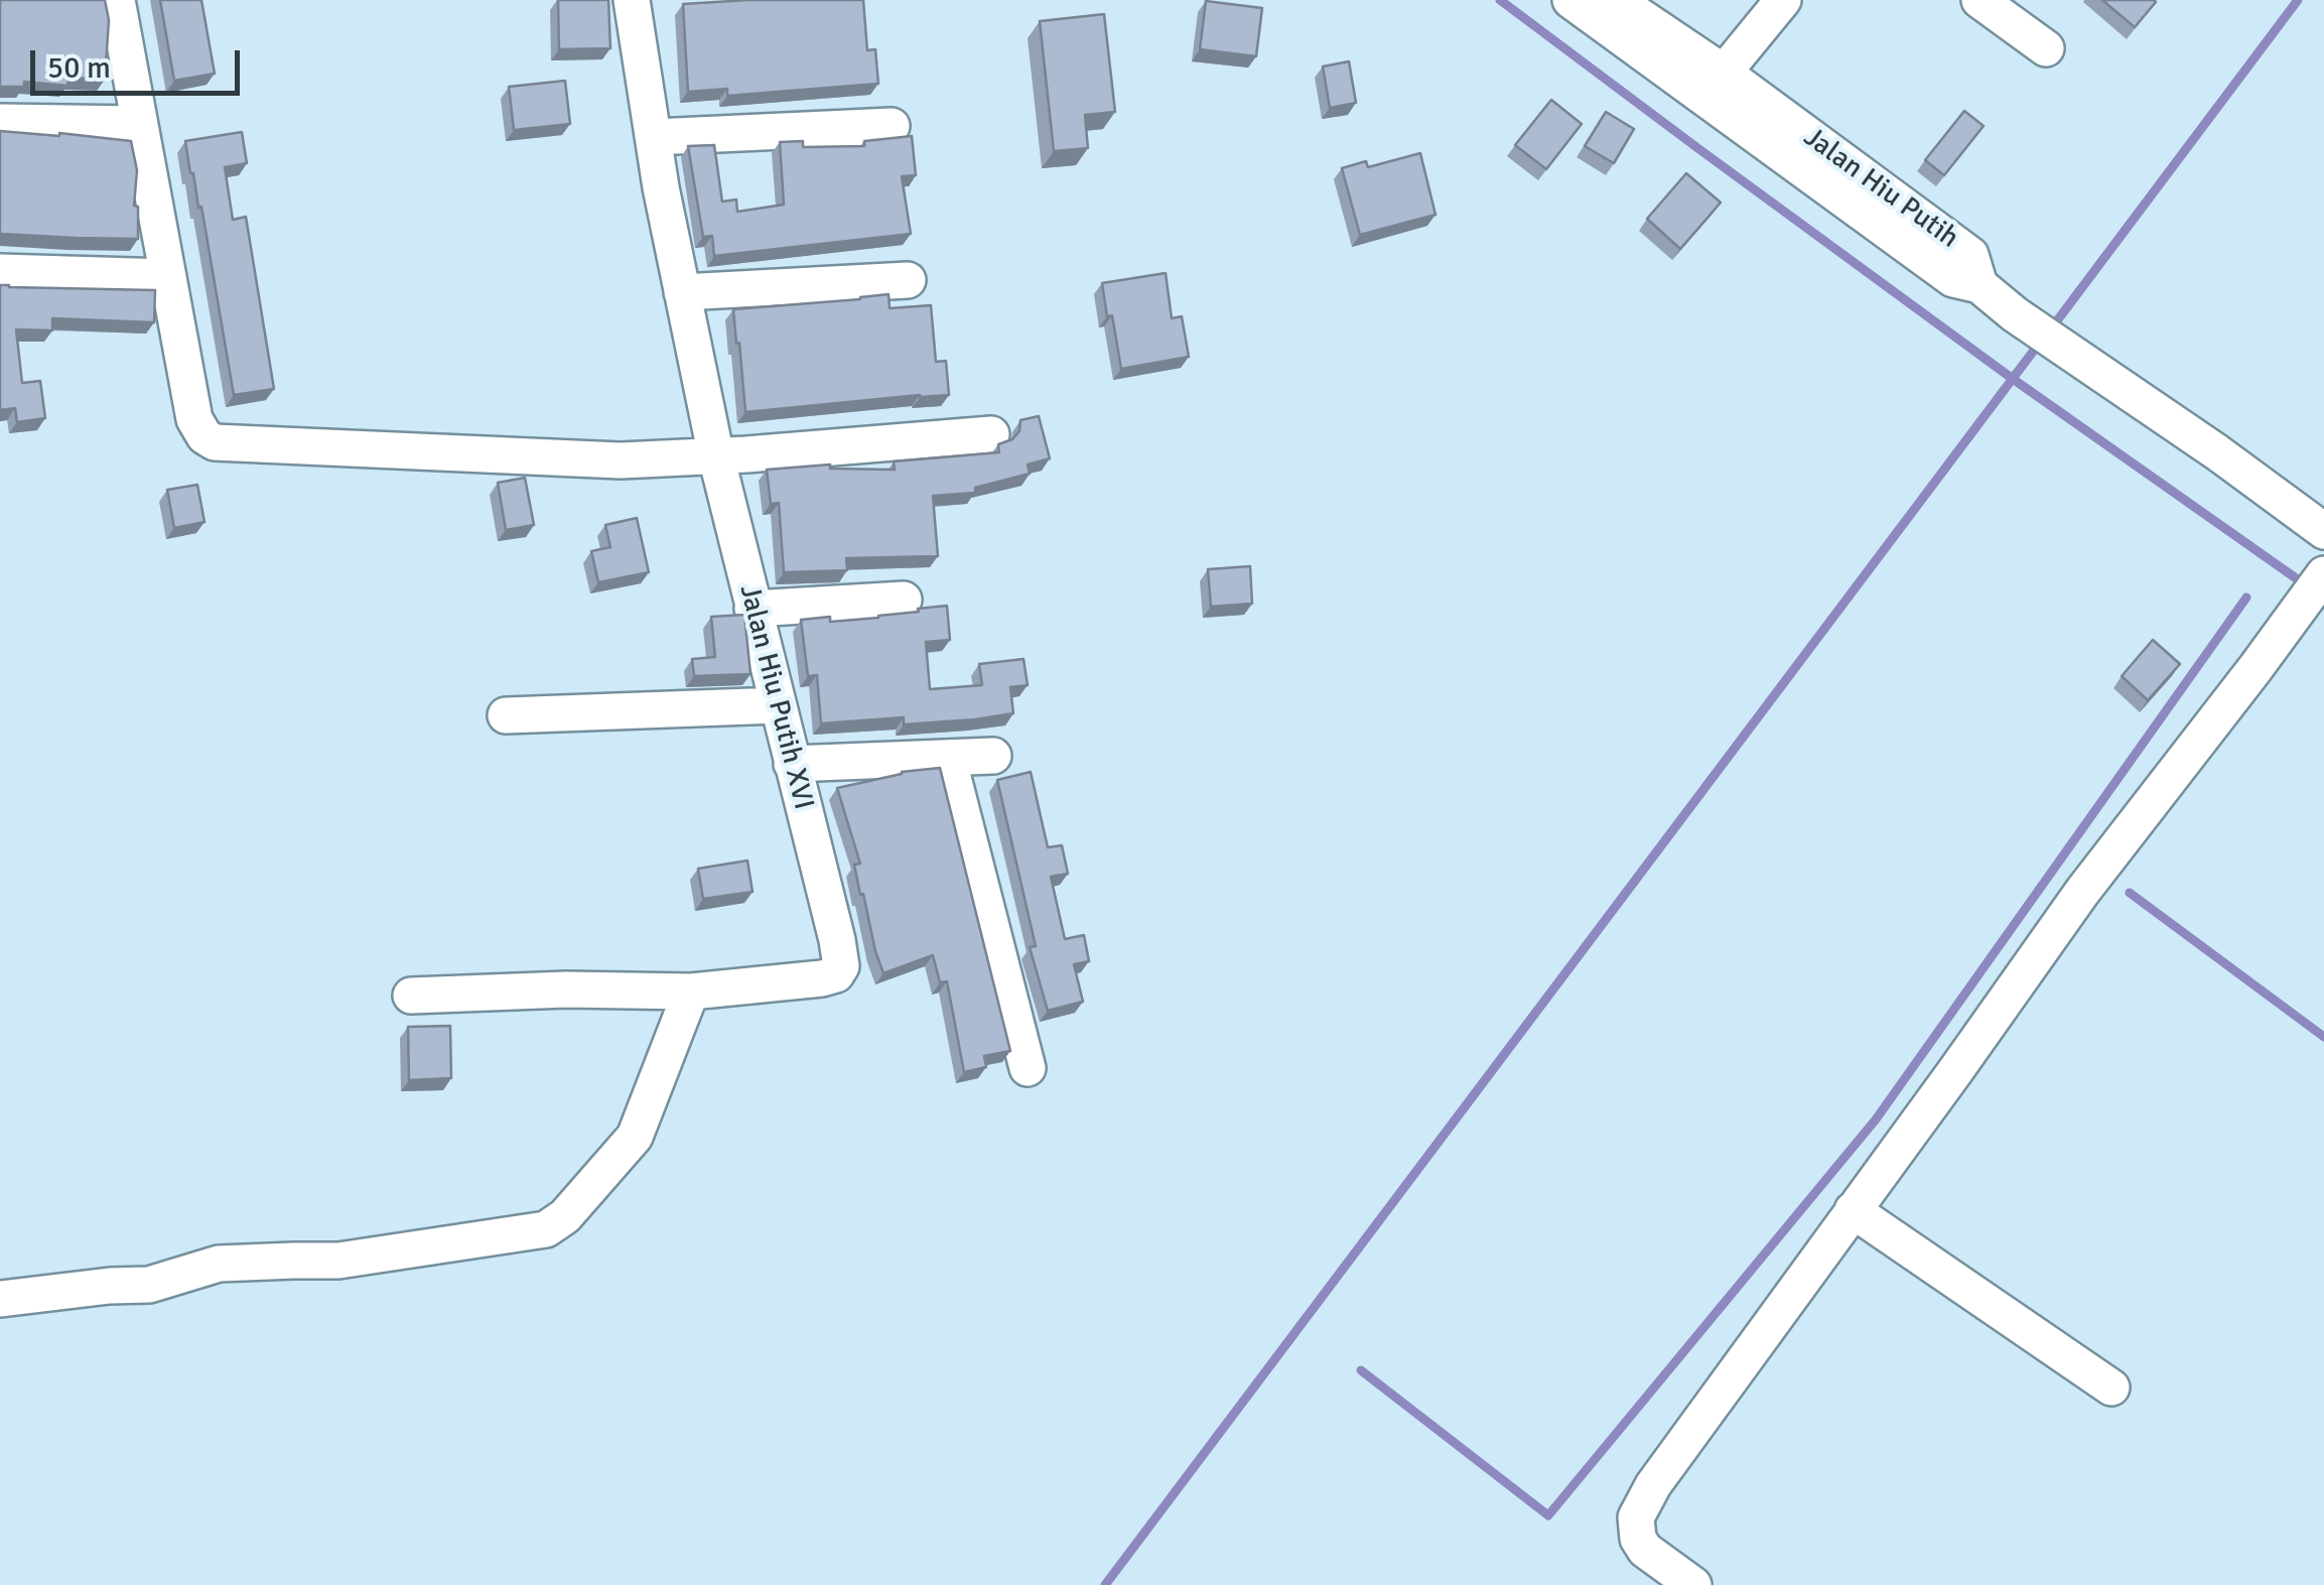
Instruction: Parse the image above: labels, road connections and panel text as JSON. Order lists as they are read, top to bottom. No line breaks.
{"streets":{"street":["Jalan Hiu Putih","Jalan Hiu Putih XVI"]},"scale_bar":"50 m"}
